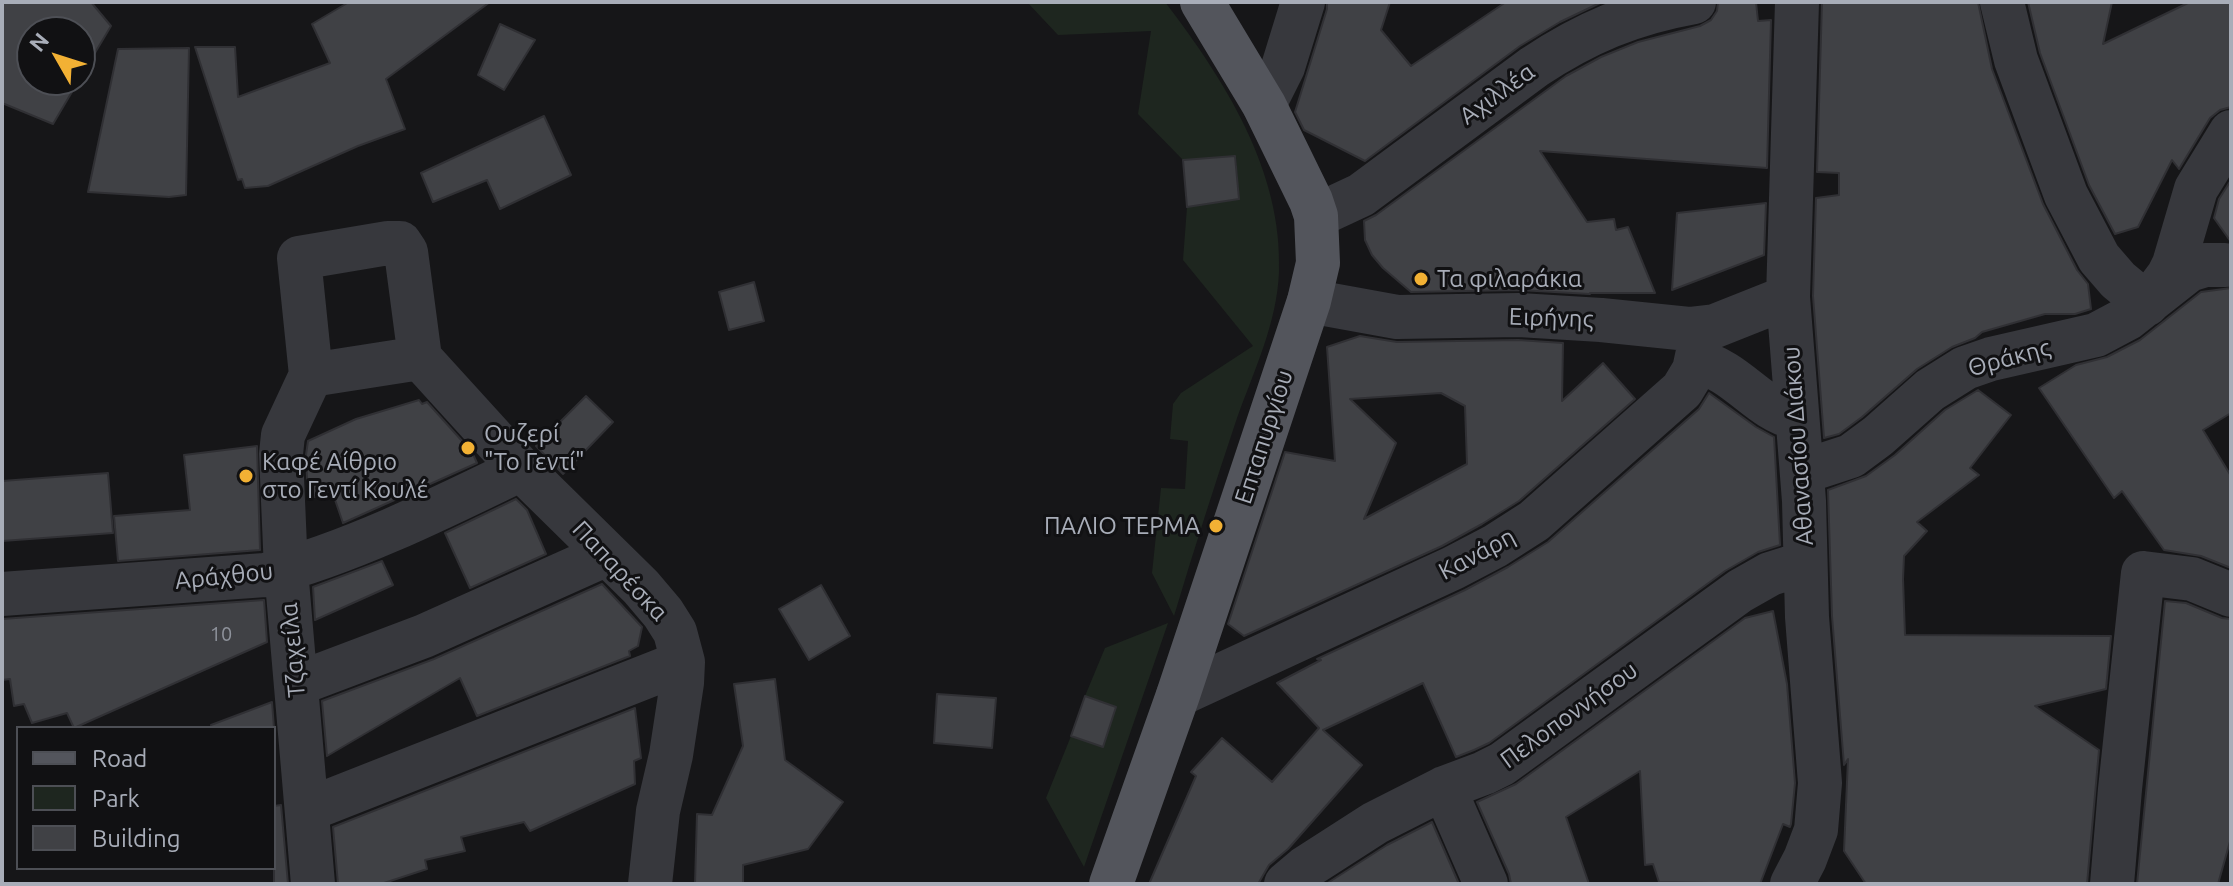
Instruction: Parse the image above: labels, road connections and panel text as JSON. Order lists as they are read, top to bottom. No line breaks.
{"streets":{"main road":["Επταπυργίου"],"street":["Αχιλλέα","Ειρήνης","Θράκης","Αθανασίου Διάκου","Κανάρη","Παπαρέσκα","Αράχθου","Τζαχείλα","Πελοποννήσου"]},"crossings":[["Αχιλλέα","Επταπυργίου"],["Ειρήνης","Επταπυργίου"],["Ειρήνης","Αθανασίου Διάκου"],["Ειρήνης","Κανάρη"],["Θράκης","Αθανασίου Διάκου"],["Επταπυργίου","Κανάρη"],["Αθανασίου Διάκου","Πελοποννήσου"],["Παπαρέσκα","Αράχθου"],["Αράχθου","Τζαχείλα"]],"places":["Τα φιλαράκια","Ουζερί \"Το Γεντί\"","Καφέ Αίθριο στο Γεντί Κουλέ","ΠΑΛΙΟ ΤΕΡΜΑ"],"house_numbers":["10"],"legend":["Road","Park","Building"],"north":"top left"}
